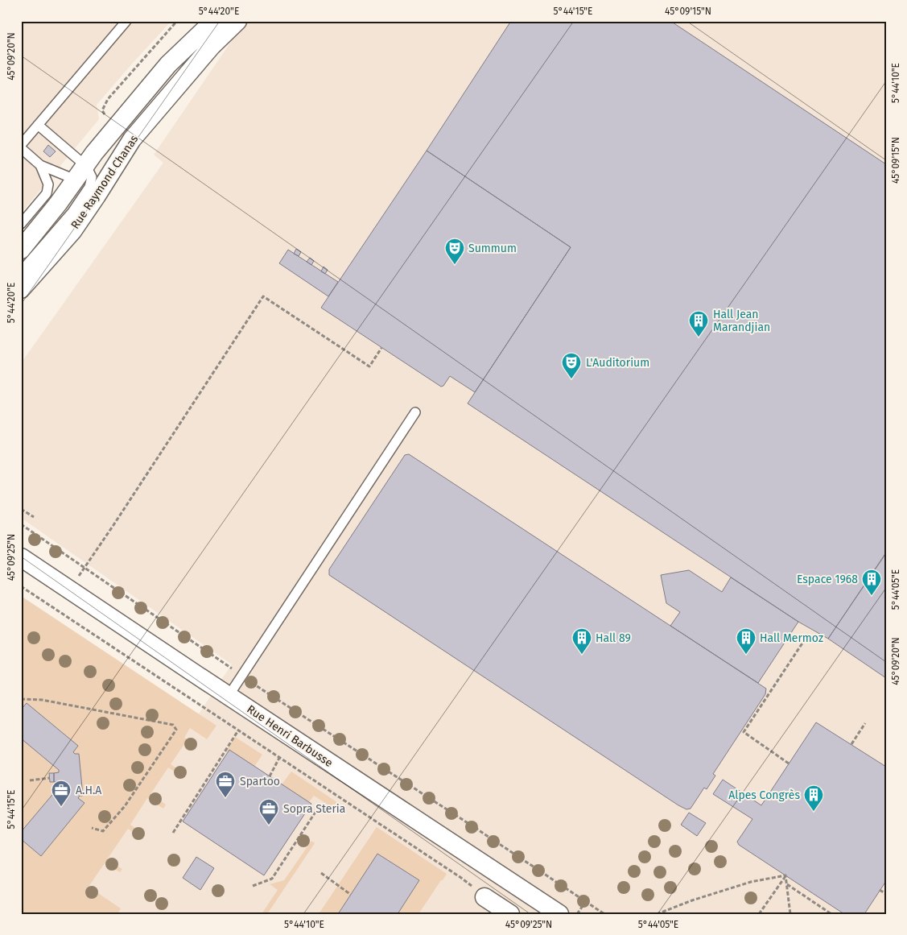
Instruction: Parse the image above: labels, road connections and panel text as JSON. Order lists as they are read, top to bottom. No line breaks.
{"streets":{"street":["Rue Raymond Chanas","Rue Henri Barbusse"]},"places":{"theatre":["Summum","L'Auditorium"],"building":["Hall Jean Marandjian","Espace 1968","Hall 89","Hall Mermoz","Alpes Congrès"],"office":["Spartoo","A.H.A","Sopra Steria"]},"coordinates":["5°44'20\"E","5°44'15\"E","45°09'15\"N","45°09'20\"N","5°44'10\"E","45°09'25\"N","5°44'05\"E"]}
